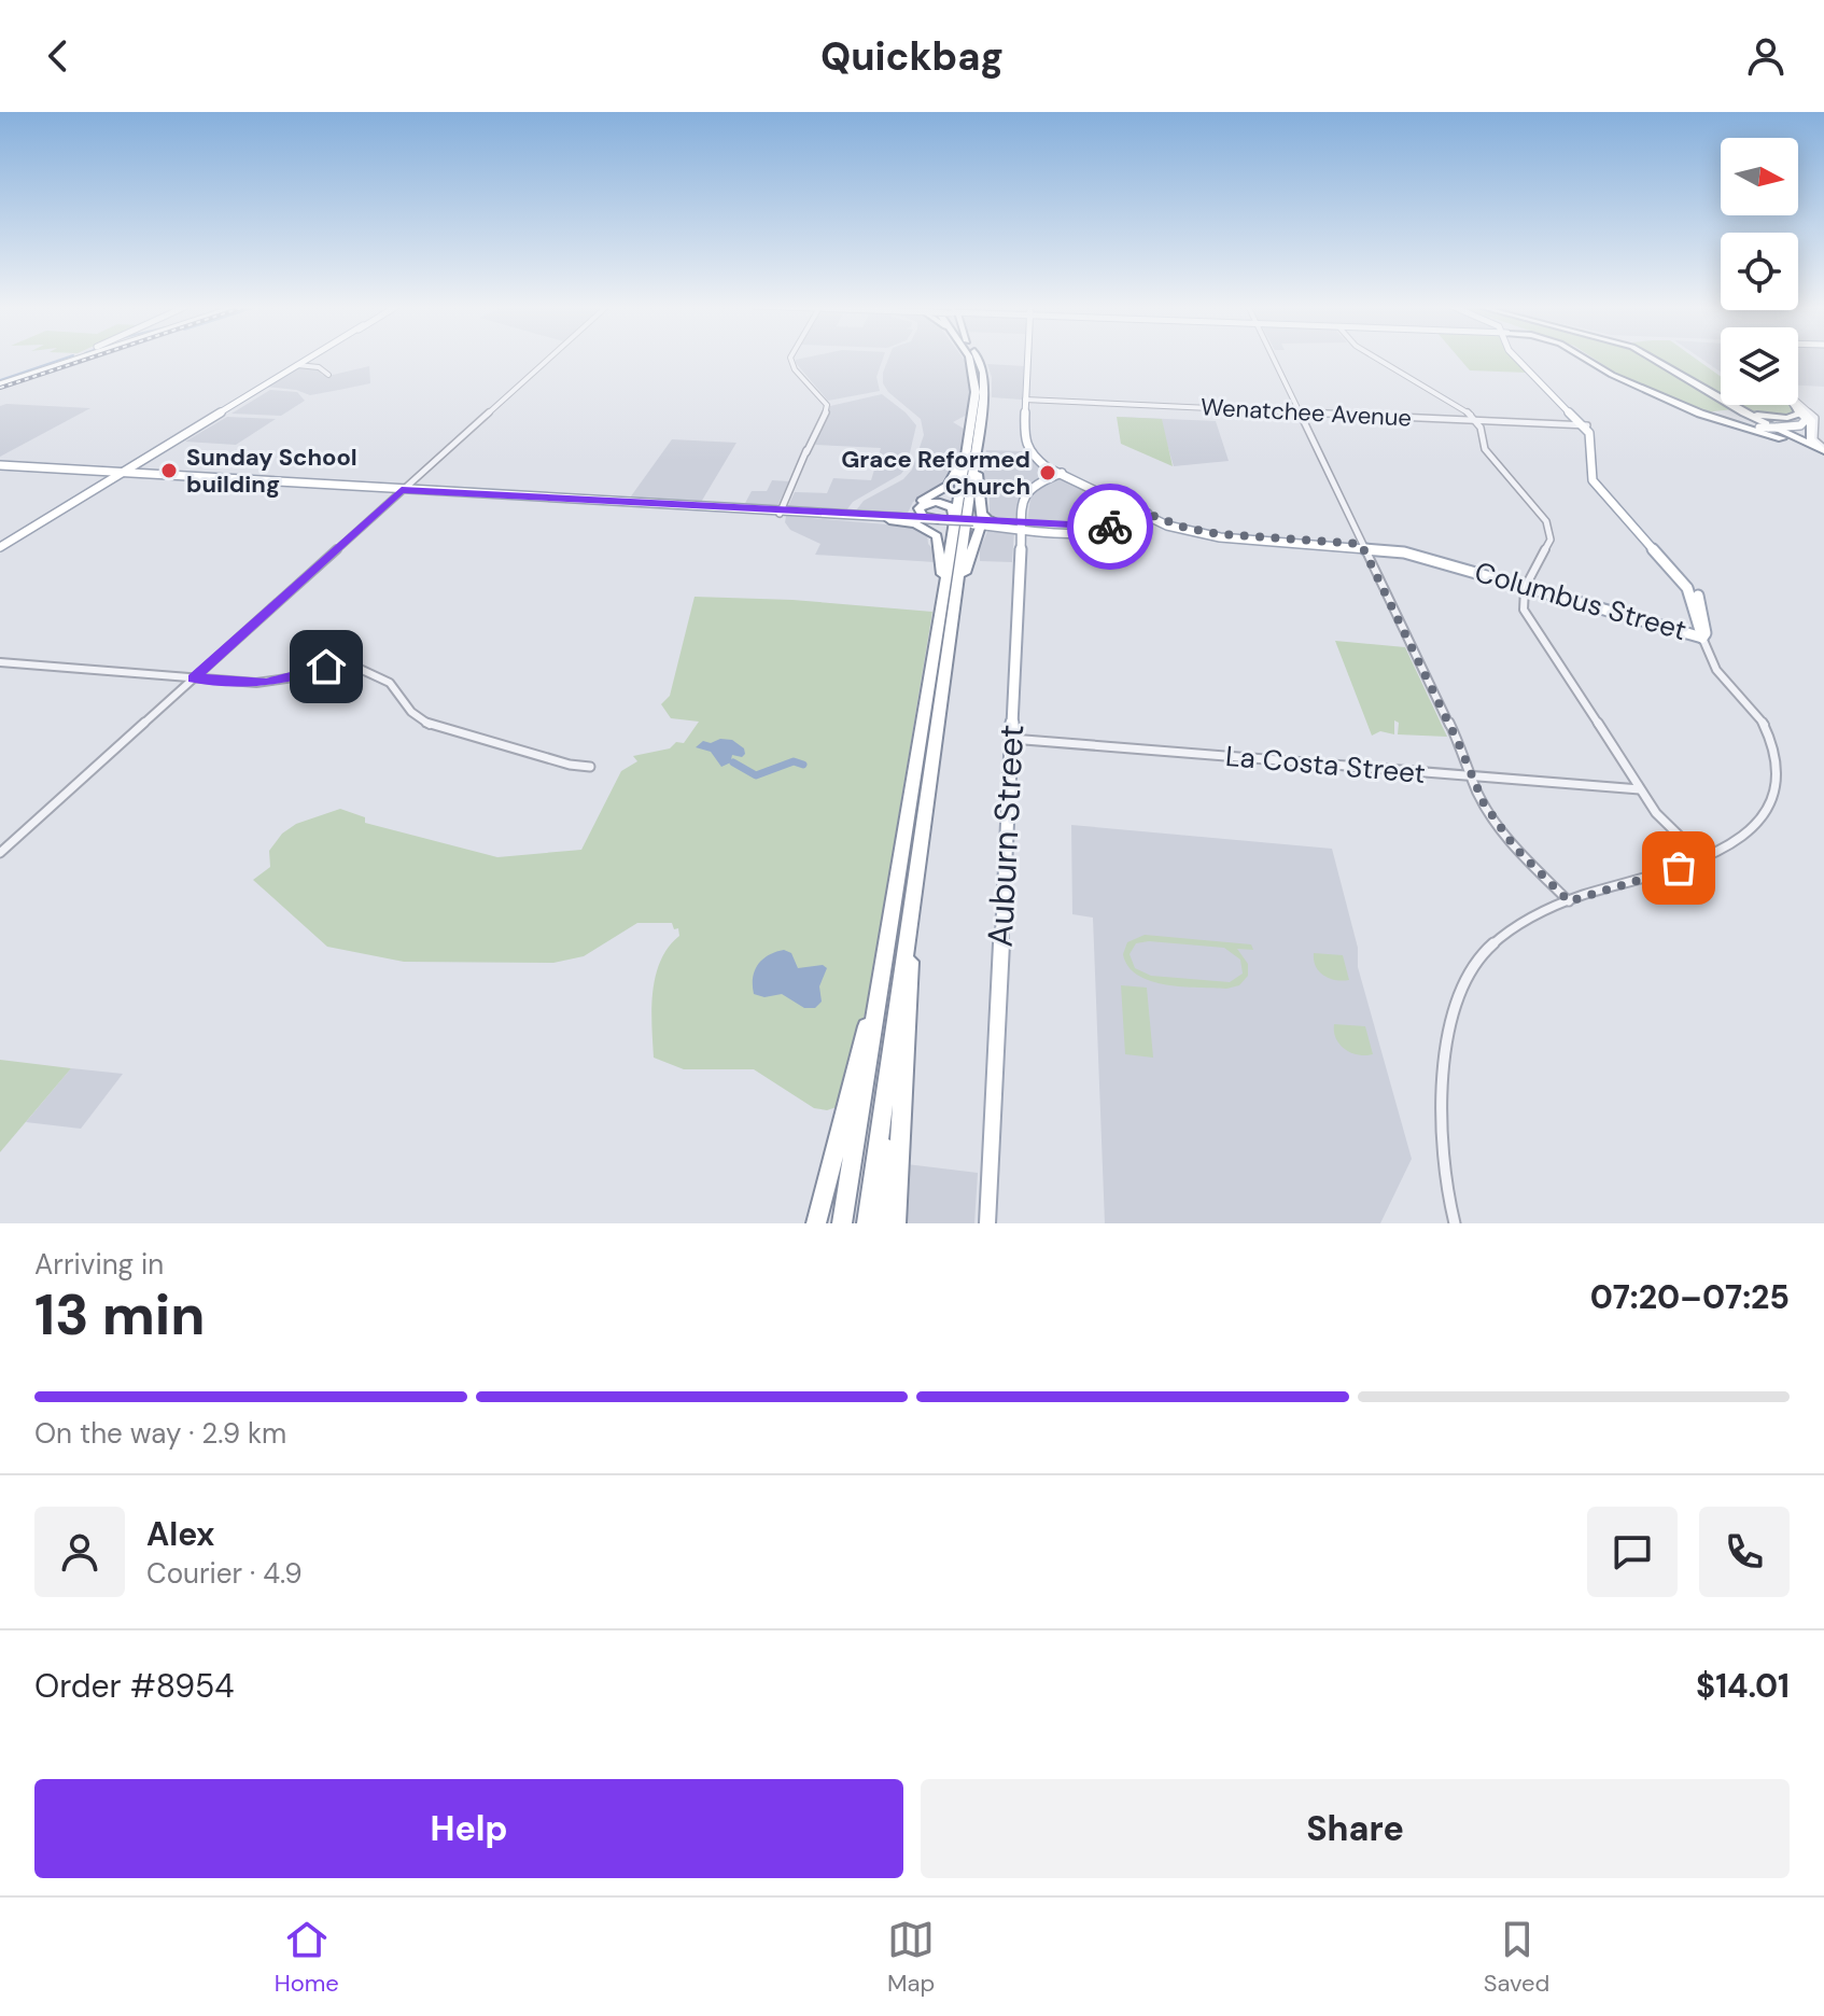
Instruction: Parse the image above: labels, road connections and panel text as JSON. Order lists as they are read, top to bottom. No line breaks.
{"streets":{"main road":["Columbus Street","Auburn Street"],"street":["Wenatchee Avenue","La Costa Street"]},"crossings":[["Wenatchee Avenue","Columbus Street"],["Columbus Street","Auburn Street"],["La Costa Street","Auburn Street"]],"places":["Sunday School building","Grace Reformed Church"],"north":"right","page":{"header":"Quickbag","heading":["13 min","Arriving in","07:20–07:25"],"panel":["Alex","Courier · 4.9","Order #8954","$14.01"],"bar":"On the way · 2.9 km","buttons":["Help","Share"],"tabs":["Home","Map","Saved"]}}
